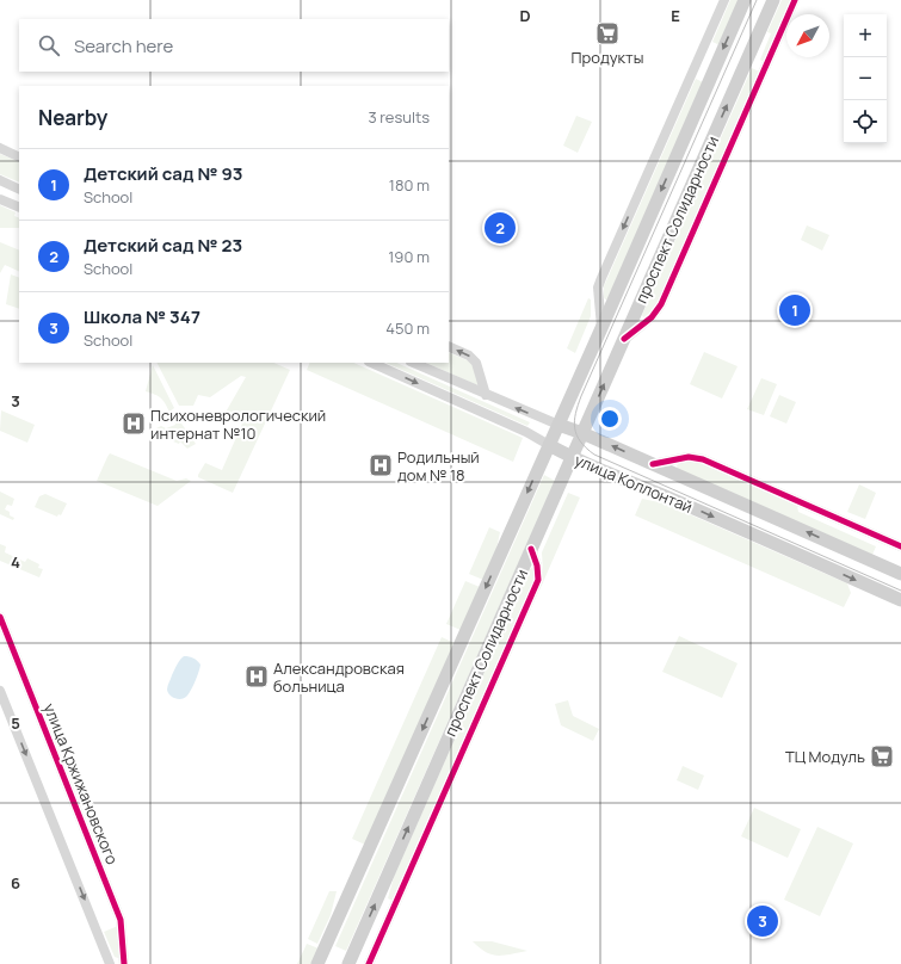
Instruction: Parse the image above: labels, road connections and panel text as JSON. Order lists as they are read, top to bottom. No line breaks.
{"streets":{"main road":["проспект Солидарности","улица Коллонтай"],"street":["улица Кржижановского"]},"crossings":[["проспект Солидарности","улица Коллонтай"]],"places":{"supermarket":["Продукты","ТЦ Модуль"],"hospital":["Психоневрологический интернат №10","Родильный дом № 18","Александровская больница"]},"north":"bottom left","page":{"map_buttons":["+","−"],"search":"Search here","heading":["Nearby","3 results"],"list":[{"mark":"1","name":"Детский сад № 93","note":"School","value":"180 m"},{"mark":"2","name":"Детский сад № 23","note":"School","value":"190 m"},{"mark":"3","name":"Школа № 347","note":"School","value":"450 m"}],"pins":["2","1","3"]},"grid":{"columns":["D","E"],"rows":["3","4","5","6"]}}
